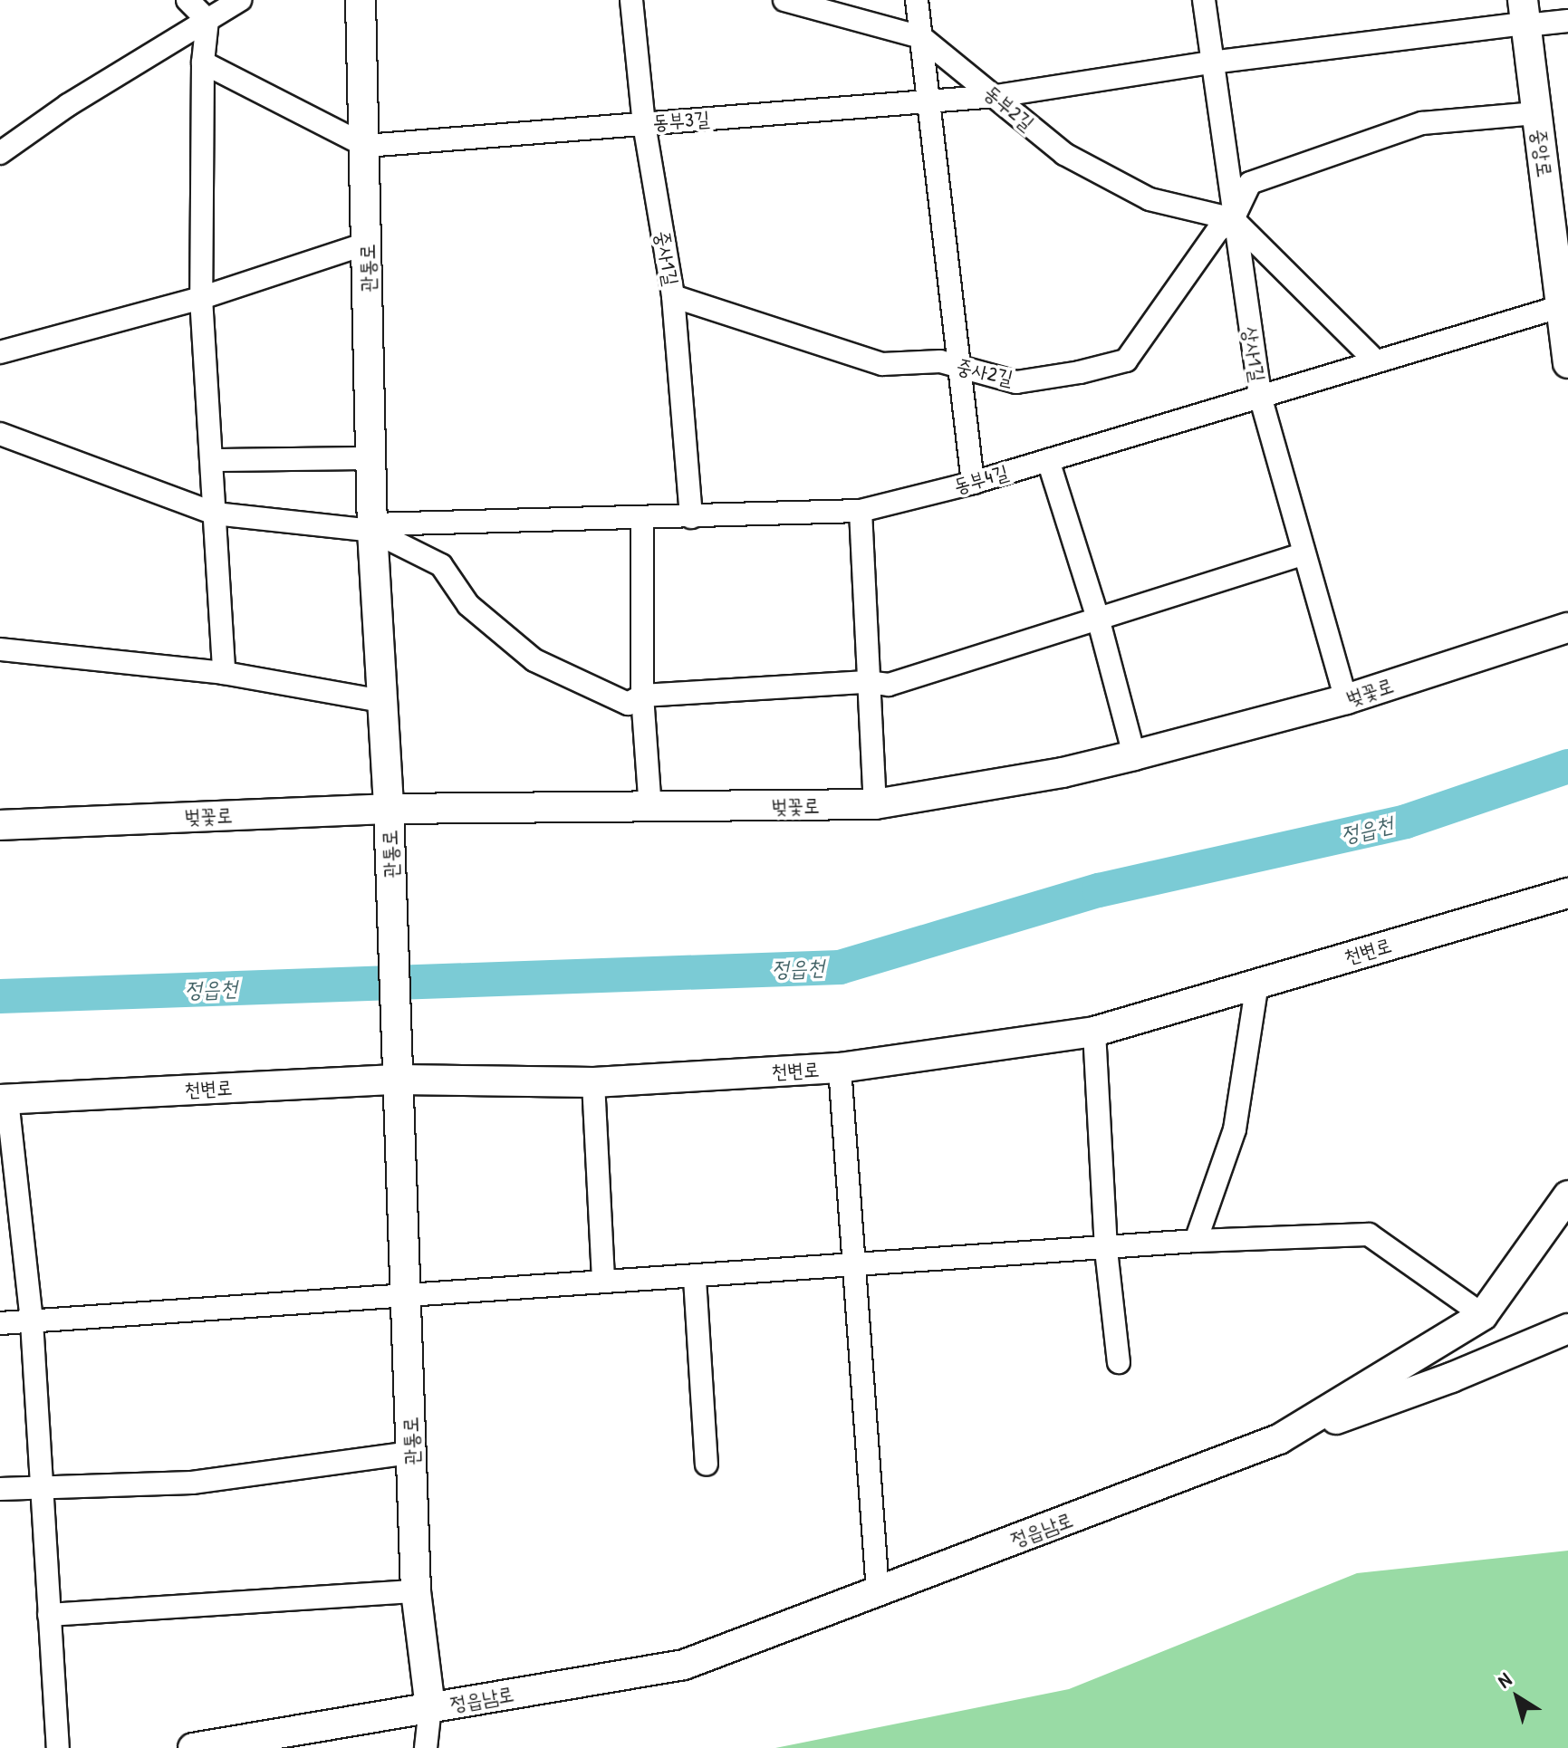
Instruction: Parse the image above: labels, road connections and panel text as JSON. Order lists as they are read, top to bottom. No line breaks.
{"streets":{"street":["동부2길","동부3길","중앙로","중사1길","관통로","상사1길","중사2길","동부4길","벚꽃로","천변로","정읍남로"]},"crossings":[["동부2길","동부3길"],["동부2길","상사1길"],["동부2길","중사2길"],["동부3길","중앙로"],["동부3길","중사1길"],["동부3길","관통로"],["동부3길","상사1길"],["중앙로","중사2길"],["중앙로","동부4길"],["중사1길","중사2길"],["중사1길","동부4길"],["관통로","동부4길"],["관통로","벚꽃로"],["관통로","천변로"],["관통로","정읍남로"],["상사1길","중사2길"],["상사1길","동부4길"],["상사1길","벚꽃로"]],"water":["정읍천"],"north":"top left"}
